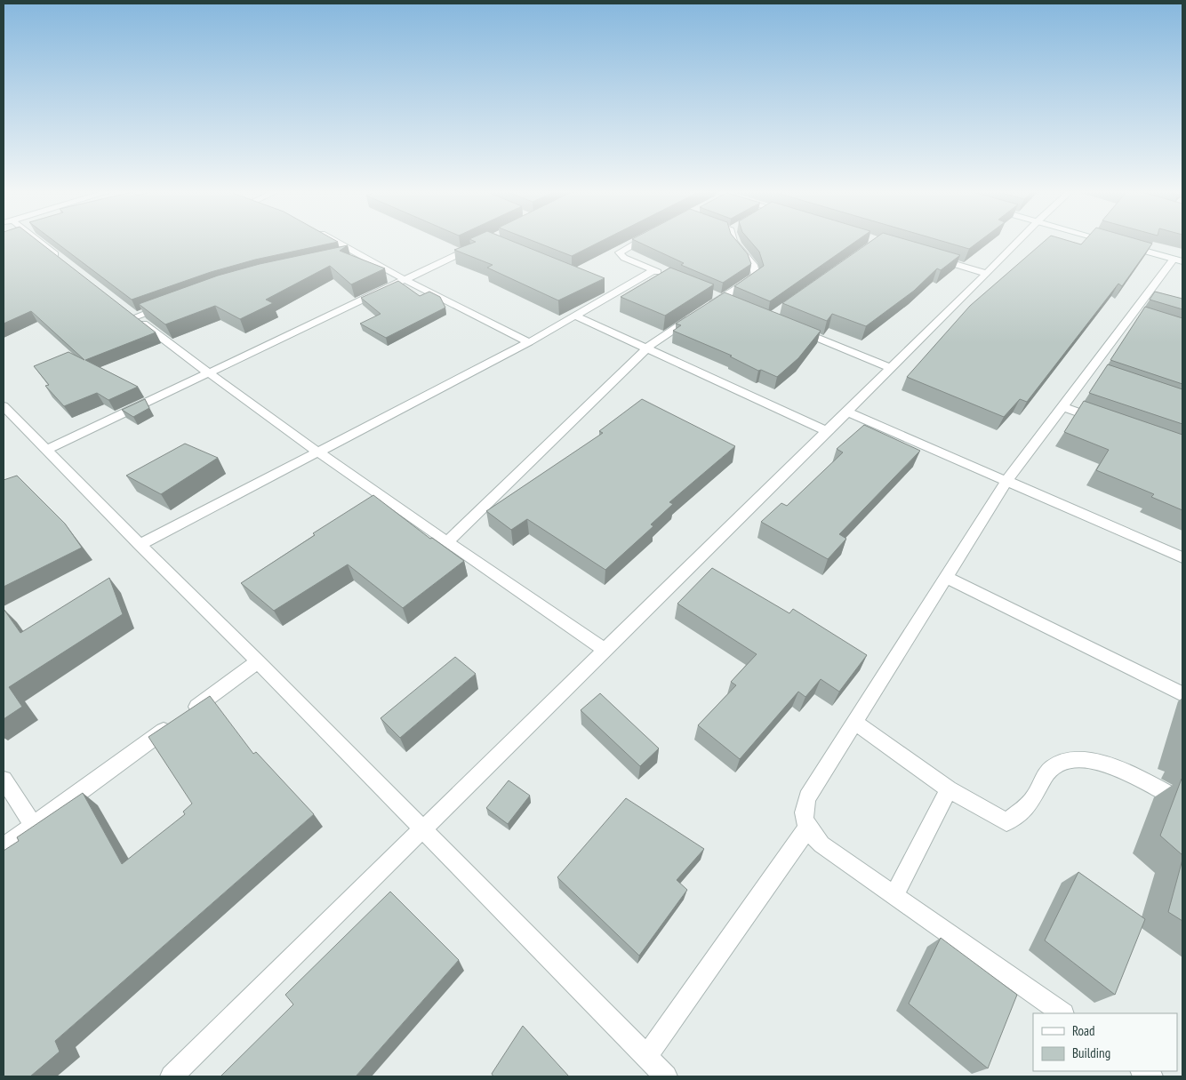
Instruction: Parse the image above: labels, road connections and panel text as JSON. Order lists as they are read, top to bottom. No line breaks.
{"legend":["Road","Building"]}
